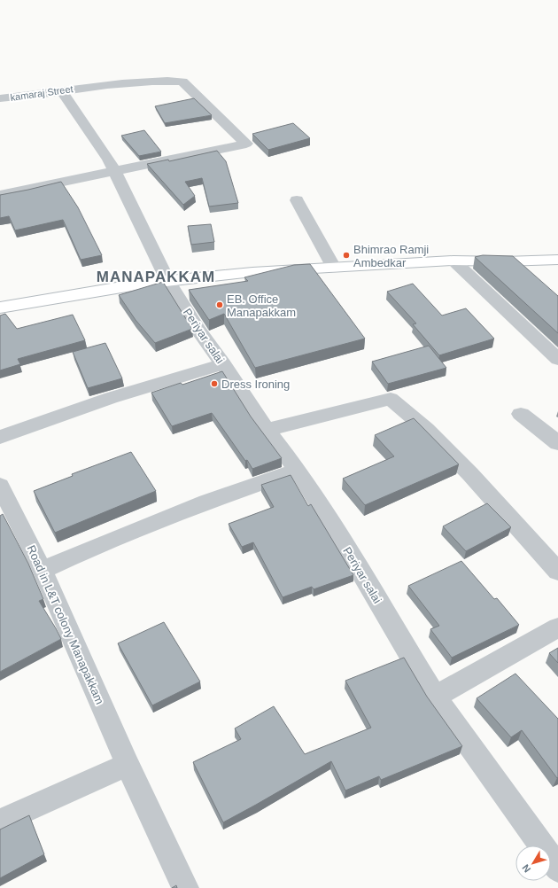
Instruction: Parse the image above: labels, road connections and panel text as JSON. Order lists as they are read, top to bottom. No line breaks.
{"streets":{"street":["kamaraj Street","Periyar salai","Road in L&T colony Manapakkam"]},"crossings":[["kamaraj Street","Periyar salai"]],"districts":["MANAPAKKAM"],"places":["Bhimrao Ramji Ambedkar","EB. Office Manapakkam","Dress Ironing"],"north":"bottom left"}
